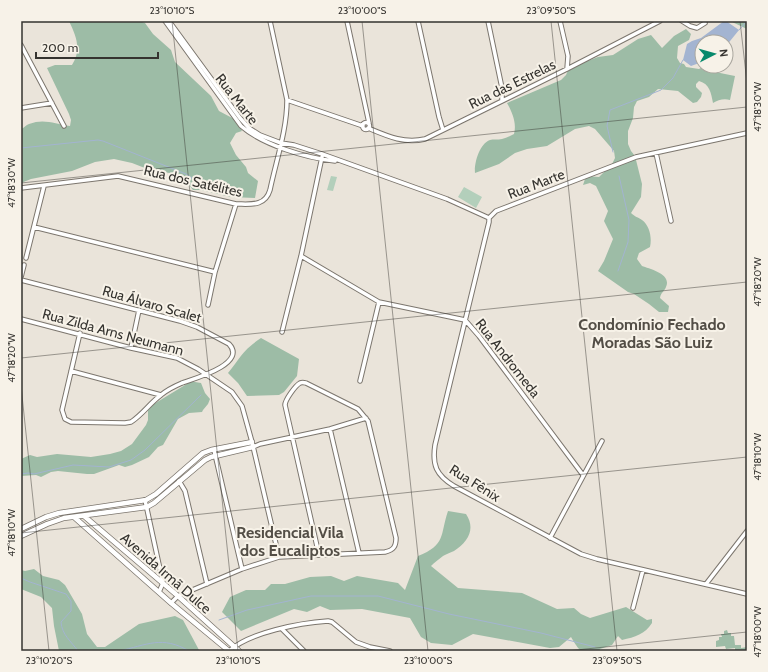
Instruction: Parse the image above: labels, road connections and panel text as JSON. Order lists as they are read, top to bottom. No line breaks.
{"streets":{"street":["Rua das Estrelas","Rua Marte","Rua dos Satélites","Rua Álvaro Scalet","Rua Zilda Arns Neumann","Rua Andromeda","Rua Fênix","Avenida Irmã Dulce"]},"crossings":[["Rua Marte","Rua dos Satélites"],["Rua Marte","Rua Fênix"],["Rua Álvaro Scalet","Rua Zilda Arns Neumann"],["Rua Andromeda","Rua Fênix"]],"districts":["Condomínio Fechado Moradas São Luiz","Residencial Vila dos Eucaliptos"],"scale_bar":"200 m","north":"right","coordinates":["23°10'10\"S","23°10'00\"S","23°09'50\"S","47°18'30\"W","47°18'20\"W","47°18'10\"W","47°18'00\"W","23°10'20\"S"]}
